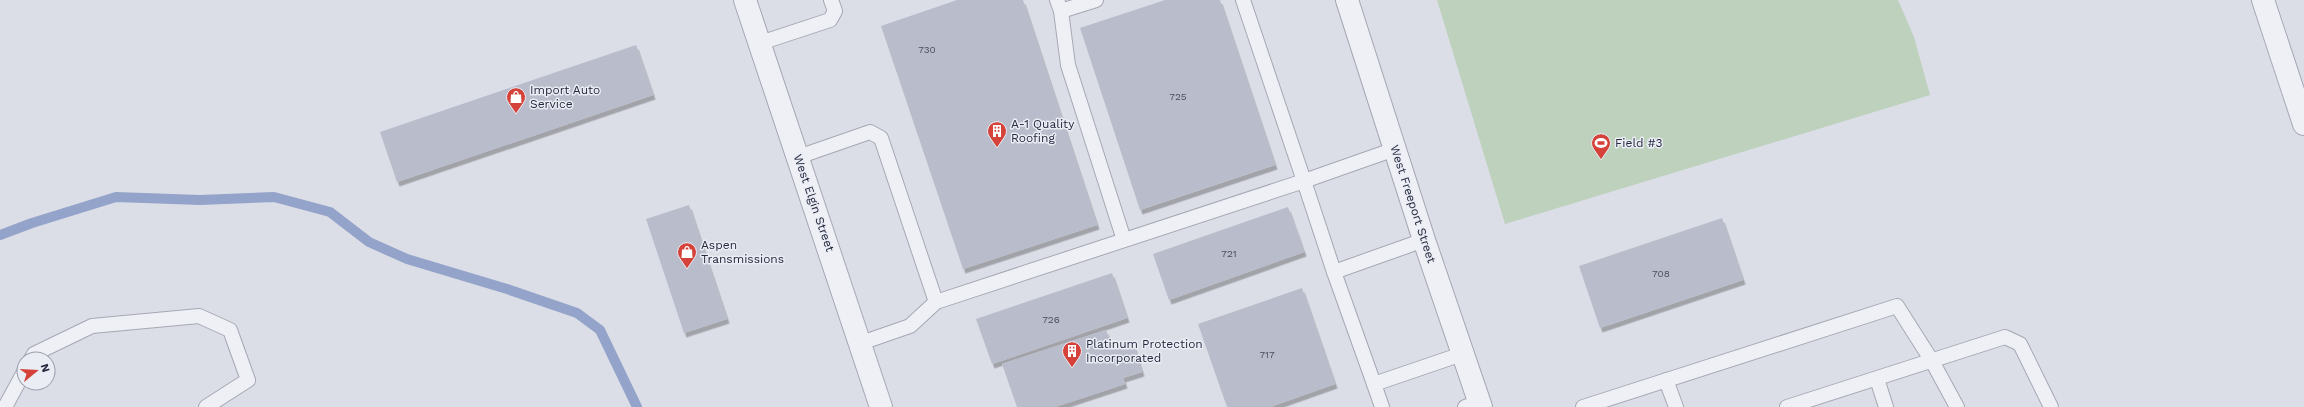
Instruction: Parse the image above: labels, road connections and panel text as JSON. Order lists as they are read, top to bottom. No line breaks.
{"streets":{"street":["West Elgin Street","West Freeport Street"]},"places":{"shop":["Import Auto Service","Aspen Transmissions"],"building":["A-1 Quality Roofing","Platinum Protection Incorporated"],"sports":["Field #3"]},"house_numbers":["730","725","721","708","726","717"],"north":"right"}
